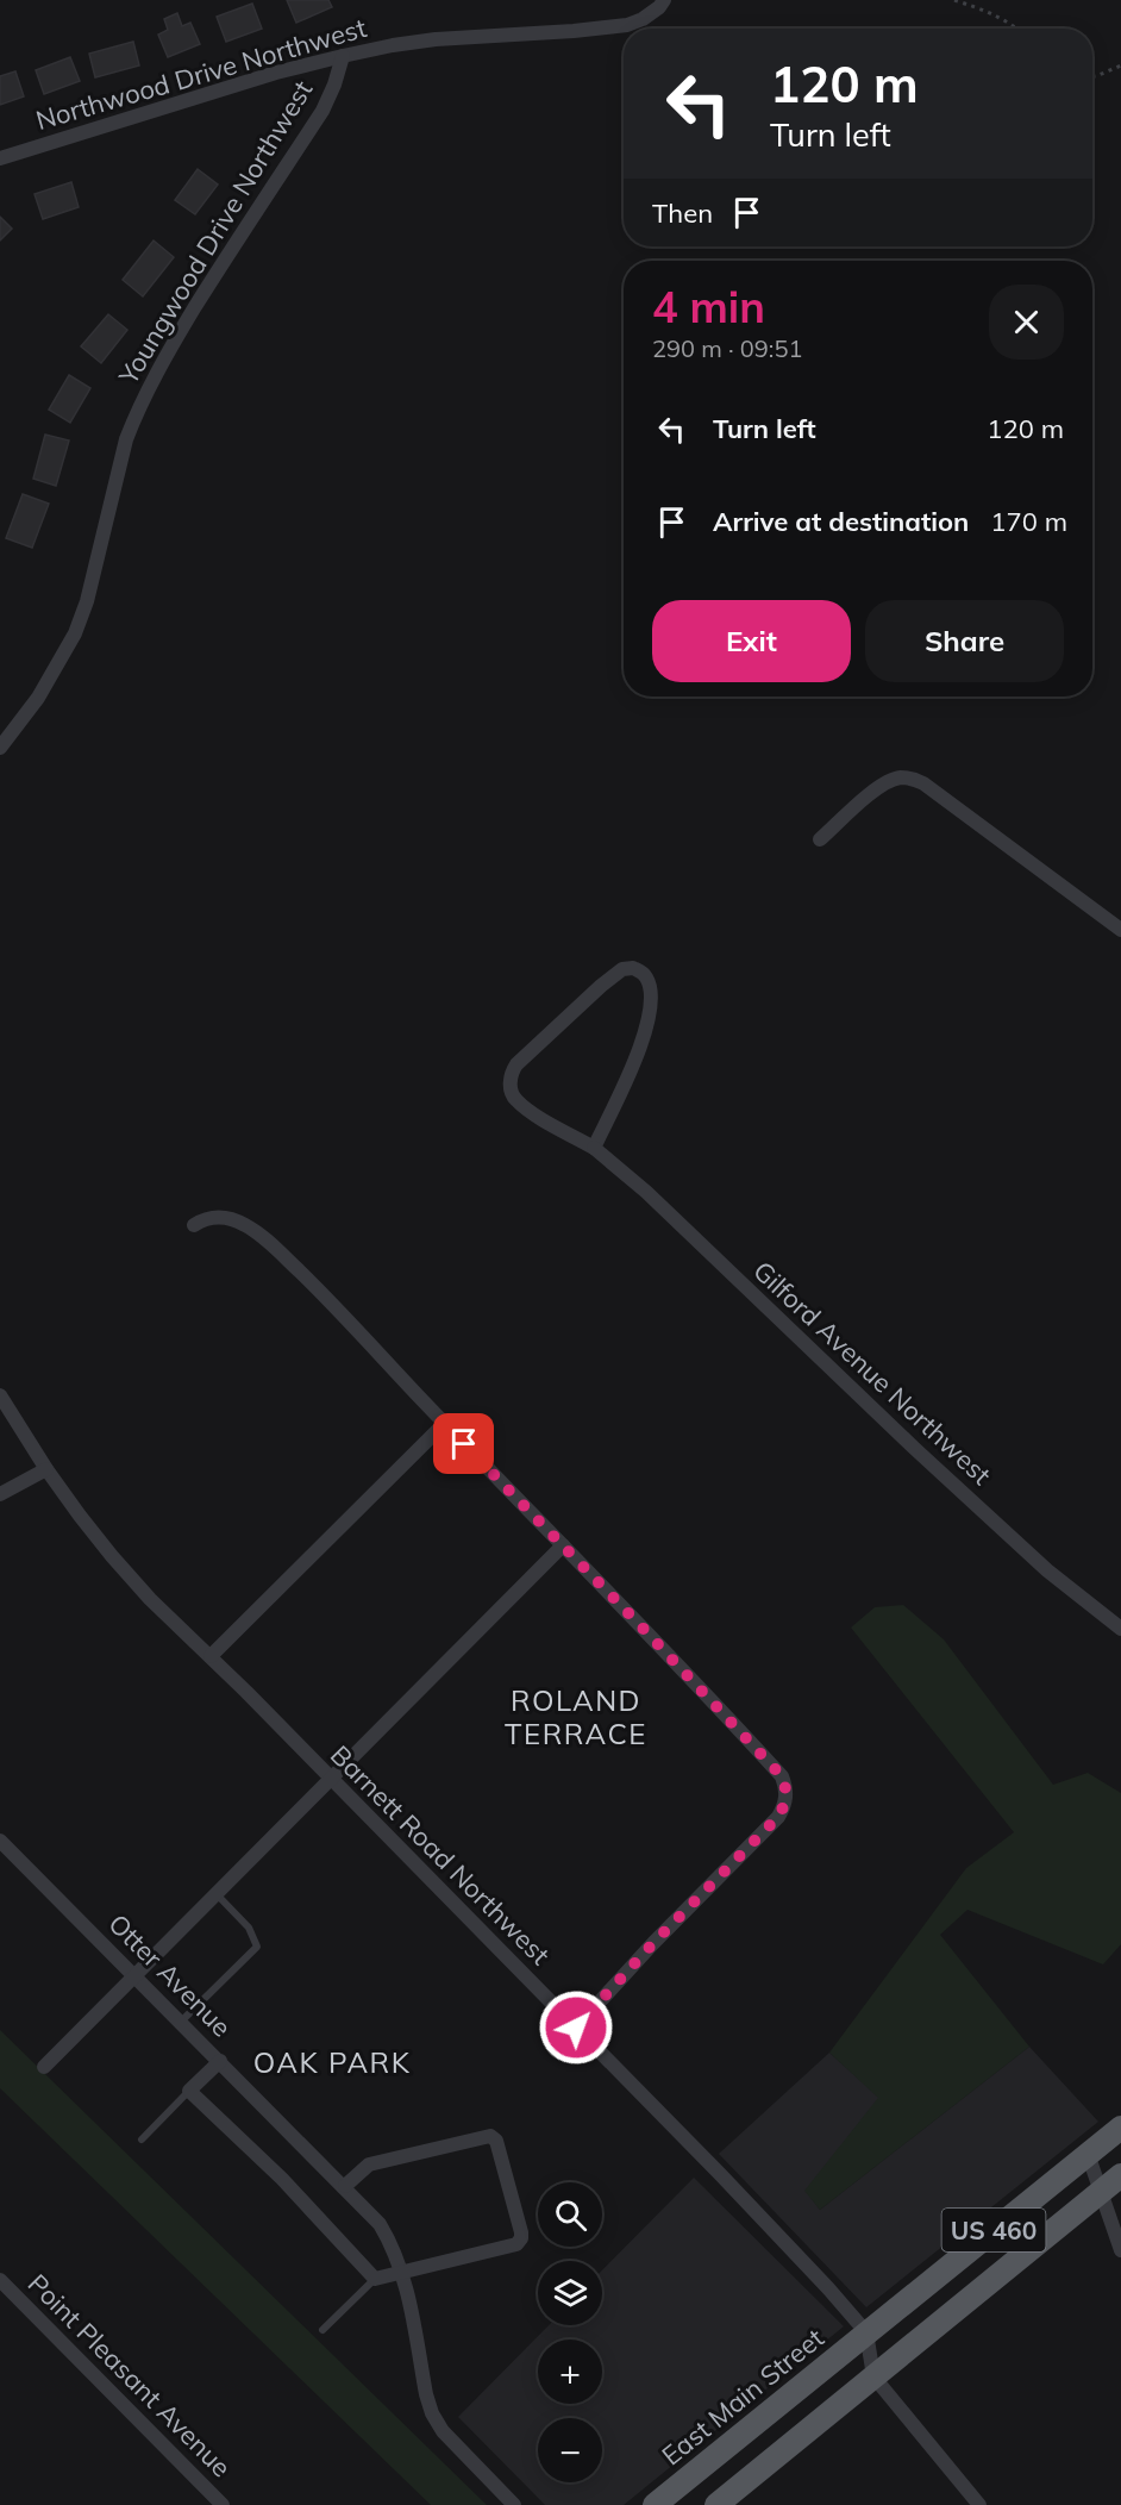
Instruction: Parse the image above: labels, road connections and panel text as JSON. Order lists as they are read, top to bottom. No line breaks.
{"streets":{"main road":["US 460","East Main Street"],"street":["Northwood Drive Northwest","Youngwood Drive Northwest","Gilford Avenue Northwest","Barnett Road Northwest","Otter Avenue","Point Pleasant Avenue"]},"crossings":[["Northwood Drive Northwest","Youngwood Drive Northwest"],["Barnett Road Northwest","US 460"],["Barnett Road Northwest","East Main Street"],["US 460","East Main Street"]],"districts":["ROLAND TERRACE","OAK PARK"],"page":{"turn":["120 m","Turn left"],"then":"Then","heading":["4 min","290 m · 09:51"],"list":[{"name":"Turn left","value":"120 m"},{"name":"Arrive at destination","value":"170 m"}],"buttons":["Exit","Share"],"map_buttons":["+","−"]}}
